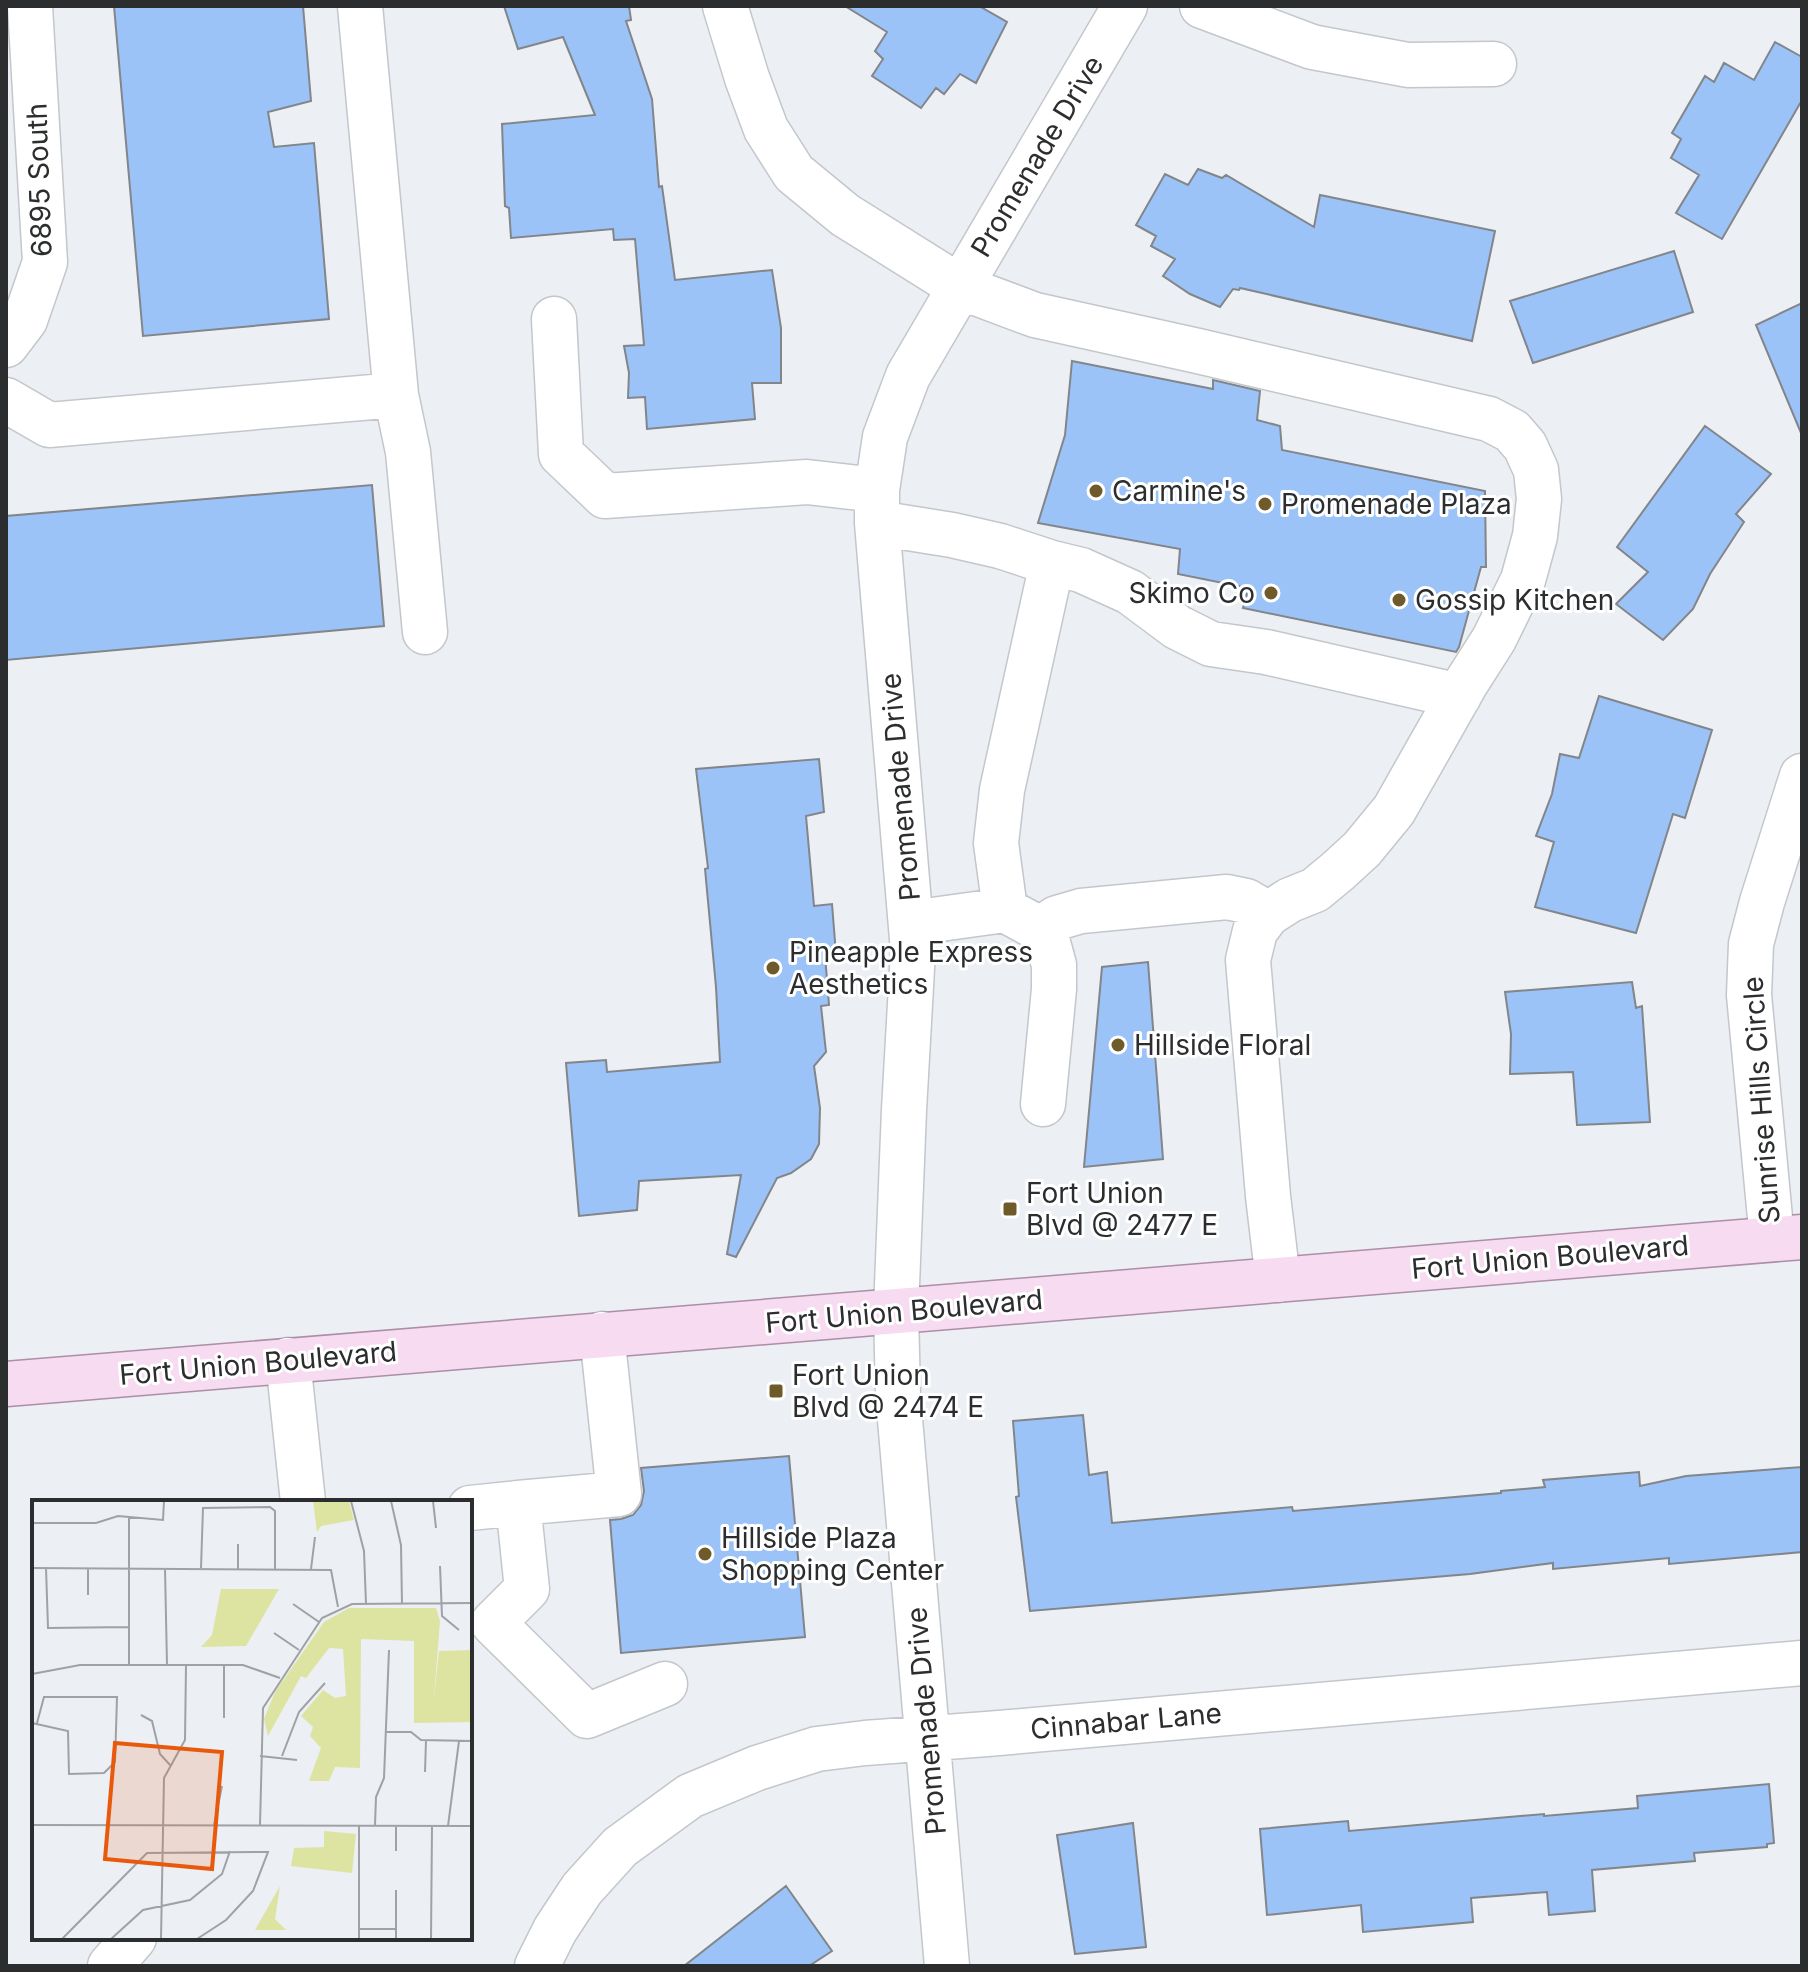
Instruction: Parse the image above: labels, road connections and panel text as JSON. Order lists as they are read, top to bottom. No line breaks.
{"streets":{"main road":["Fort Union Boulevard"],"street":["Promenade Drive","6895 South","Sunrise Hills Circle","Cinnabar Lane"]},"crossings":[["Promenade Drive","Fort Union Boulevard"],["Promenade Drive","Cinnabar Lane"],["Sunrise Hills Circle","Fort Union Boulevard"]],"places":{"other":["Carmine's","Promenade Plaza","Skimo Co","Gossip Kitchen","Pineapple Express Aesthetics","Hillside Floral","Hillside Plaza Shopping Center"],"transit":["Fort Union Blvd @ 2477 E","Fort Union Blvd @ 2474 E"]}}
